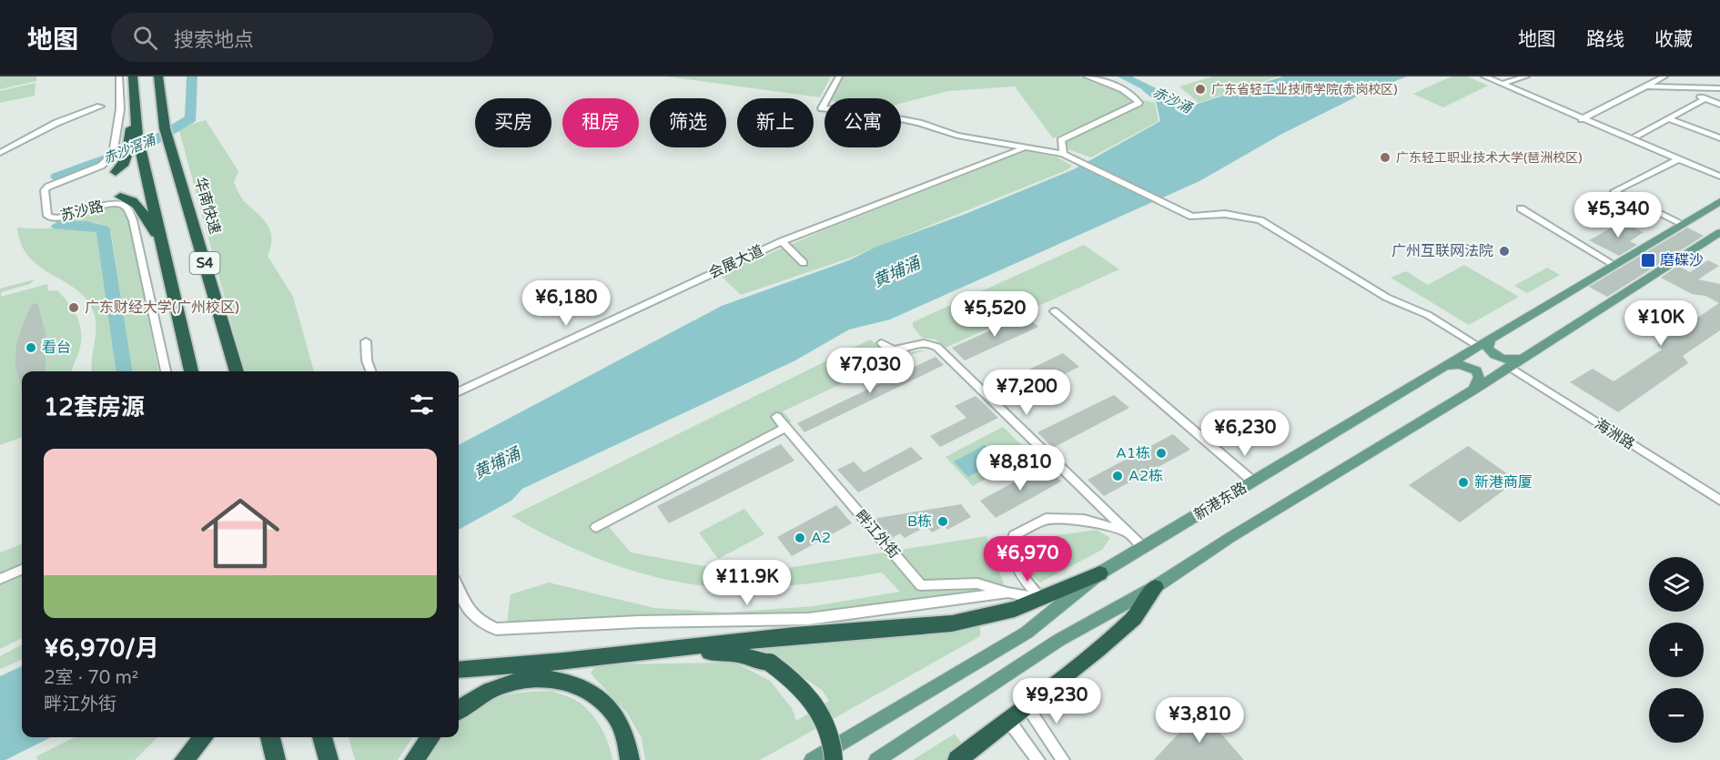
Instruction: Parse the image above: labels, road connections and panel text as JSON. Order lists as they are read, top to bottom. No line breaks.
{"streets":{"highway":["华南快速","S4"],"main road":["新港东路"],"street":["苏沙路","会展大道","海洲路","畔江外街"]},"water":["赤沙涌","赤沙滘涌","黄埔涌"],"places":{"other":["广东省轻工业技师学院(赤岗校区)","广东轻工职业技术大学(琶洲校区)","广州互联网法院","广东财经大学(广州校区)","看台","A1栋","A2栋","新港商厦","B栋","A2"],"transit":["磨碟沙"]},"page":{"header":"地图","search":"搜索地点","nav":["地图","路线","收藏"],"chip":["买房","租房","筛选","新上","公寓"],"price":["¥5,340","¥6,180","¥5,520","¥10K","¥7,030","¥7,200","¥6,230","¥8,810","¥6,970","¥11.9K","¥9,230","¥3,810"],"heading":"12套房源","list":[{"name":"¥6,970/月","note":"2室 · 70 m² · 畔江外街"}],"map_buttons":["+","−"]}}
